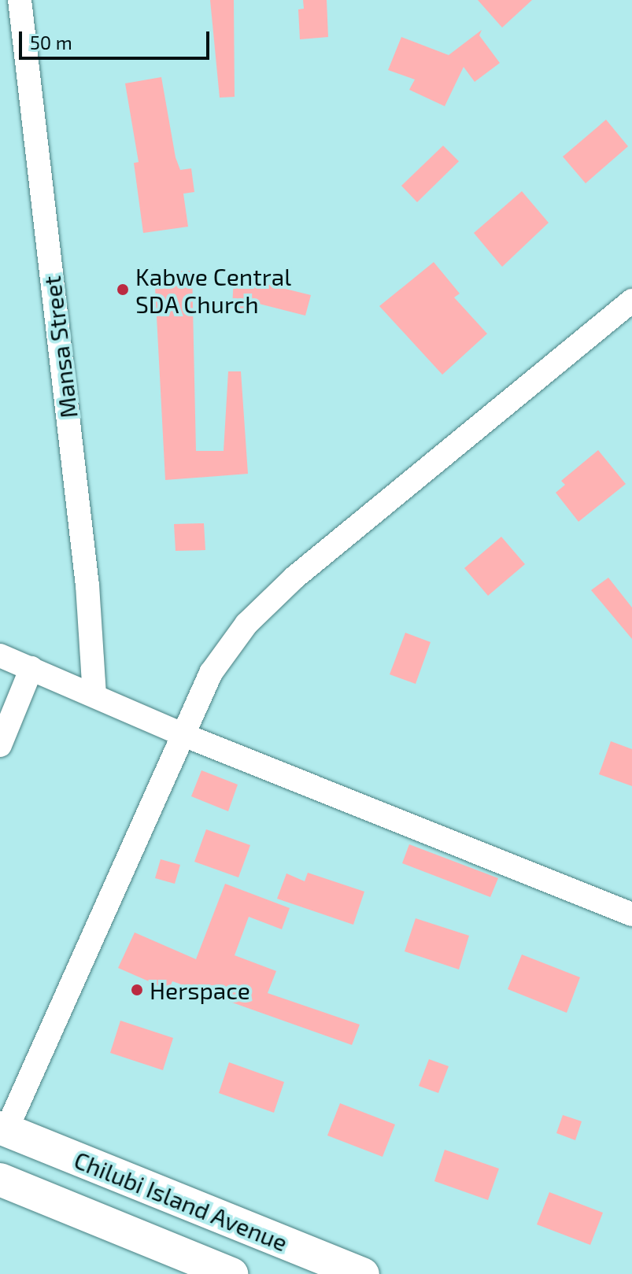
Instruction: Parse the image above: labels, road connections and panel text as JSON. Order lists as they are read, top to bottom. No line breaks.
{"streets":{"street":["Mansa Street","Chilubi Island Avenue"]},"places":["Kabwe Central SDA Church","Herspace"],"scale_bar":"50 m"}
